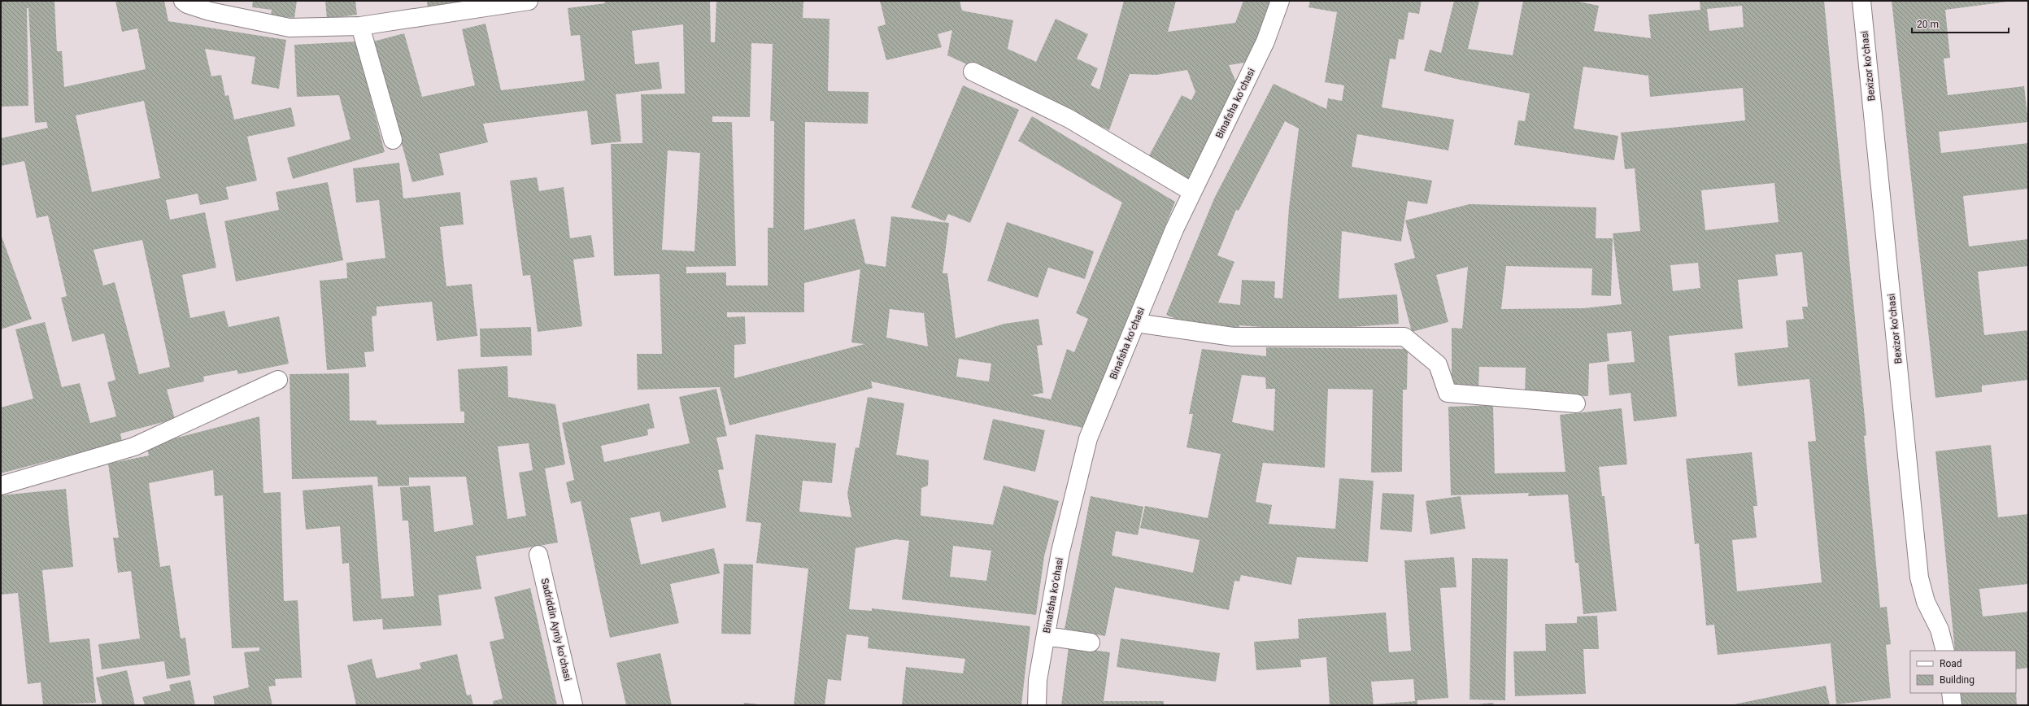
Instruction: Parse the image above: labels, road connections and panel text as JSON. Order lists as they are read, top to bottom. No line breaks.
{"streets":{"street":["Bexizor koʻchasi","Binafsha koʻchasi","Sadriddin Ayniy koʻchasi"]},"legend":["Road","Building"],"scale_bar":"20 m"}
